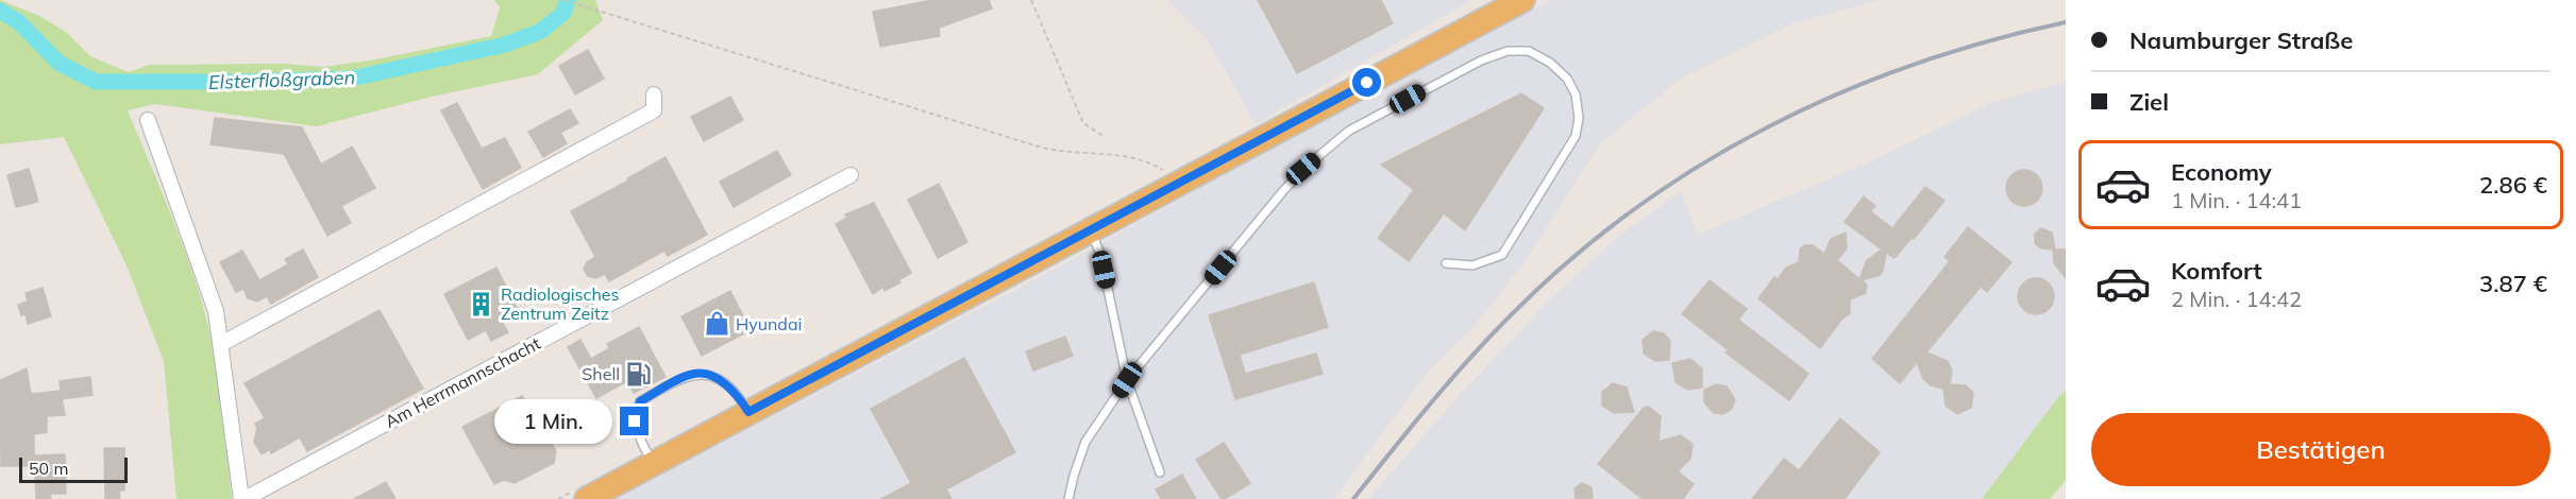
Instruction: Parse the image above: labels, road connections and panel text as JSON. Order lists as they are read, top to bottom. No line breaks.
{"streets":{"street":["Am Herrmannschacht"]},"water":["Elsterfloßgraben"],"places":{"building":["Radiologisches Zentrum Zeitz"],"shop":["Hyundai"],"fuel station":["Shell"]},"scale_bar":"50 m","page":{"banner":["Naumburger Straße","Ziel"],"list":[{"name":"Economy","note":"1 Min. · 14:41","value":"2.86 €"},{"name":"Komfort","note":"2 Min. · 14:42","value":"3.87 €"}],"bubble":"1 Min.","buttons":"Bestätigen","scale":"50 m"}}
